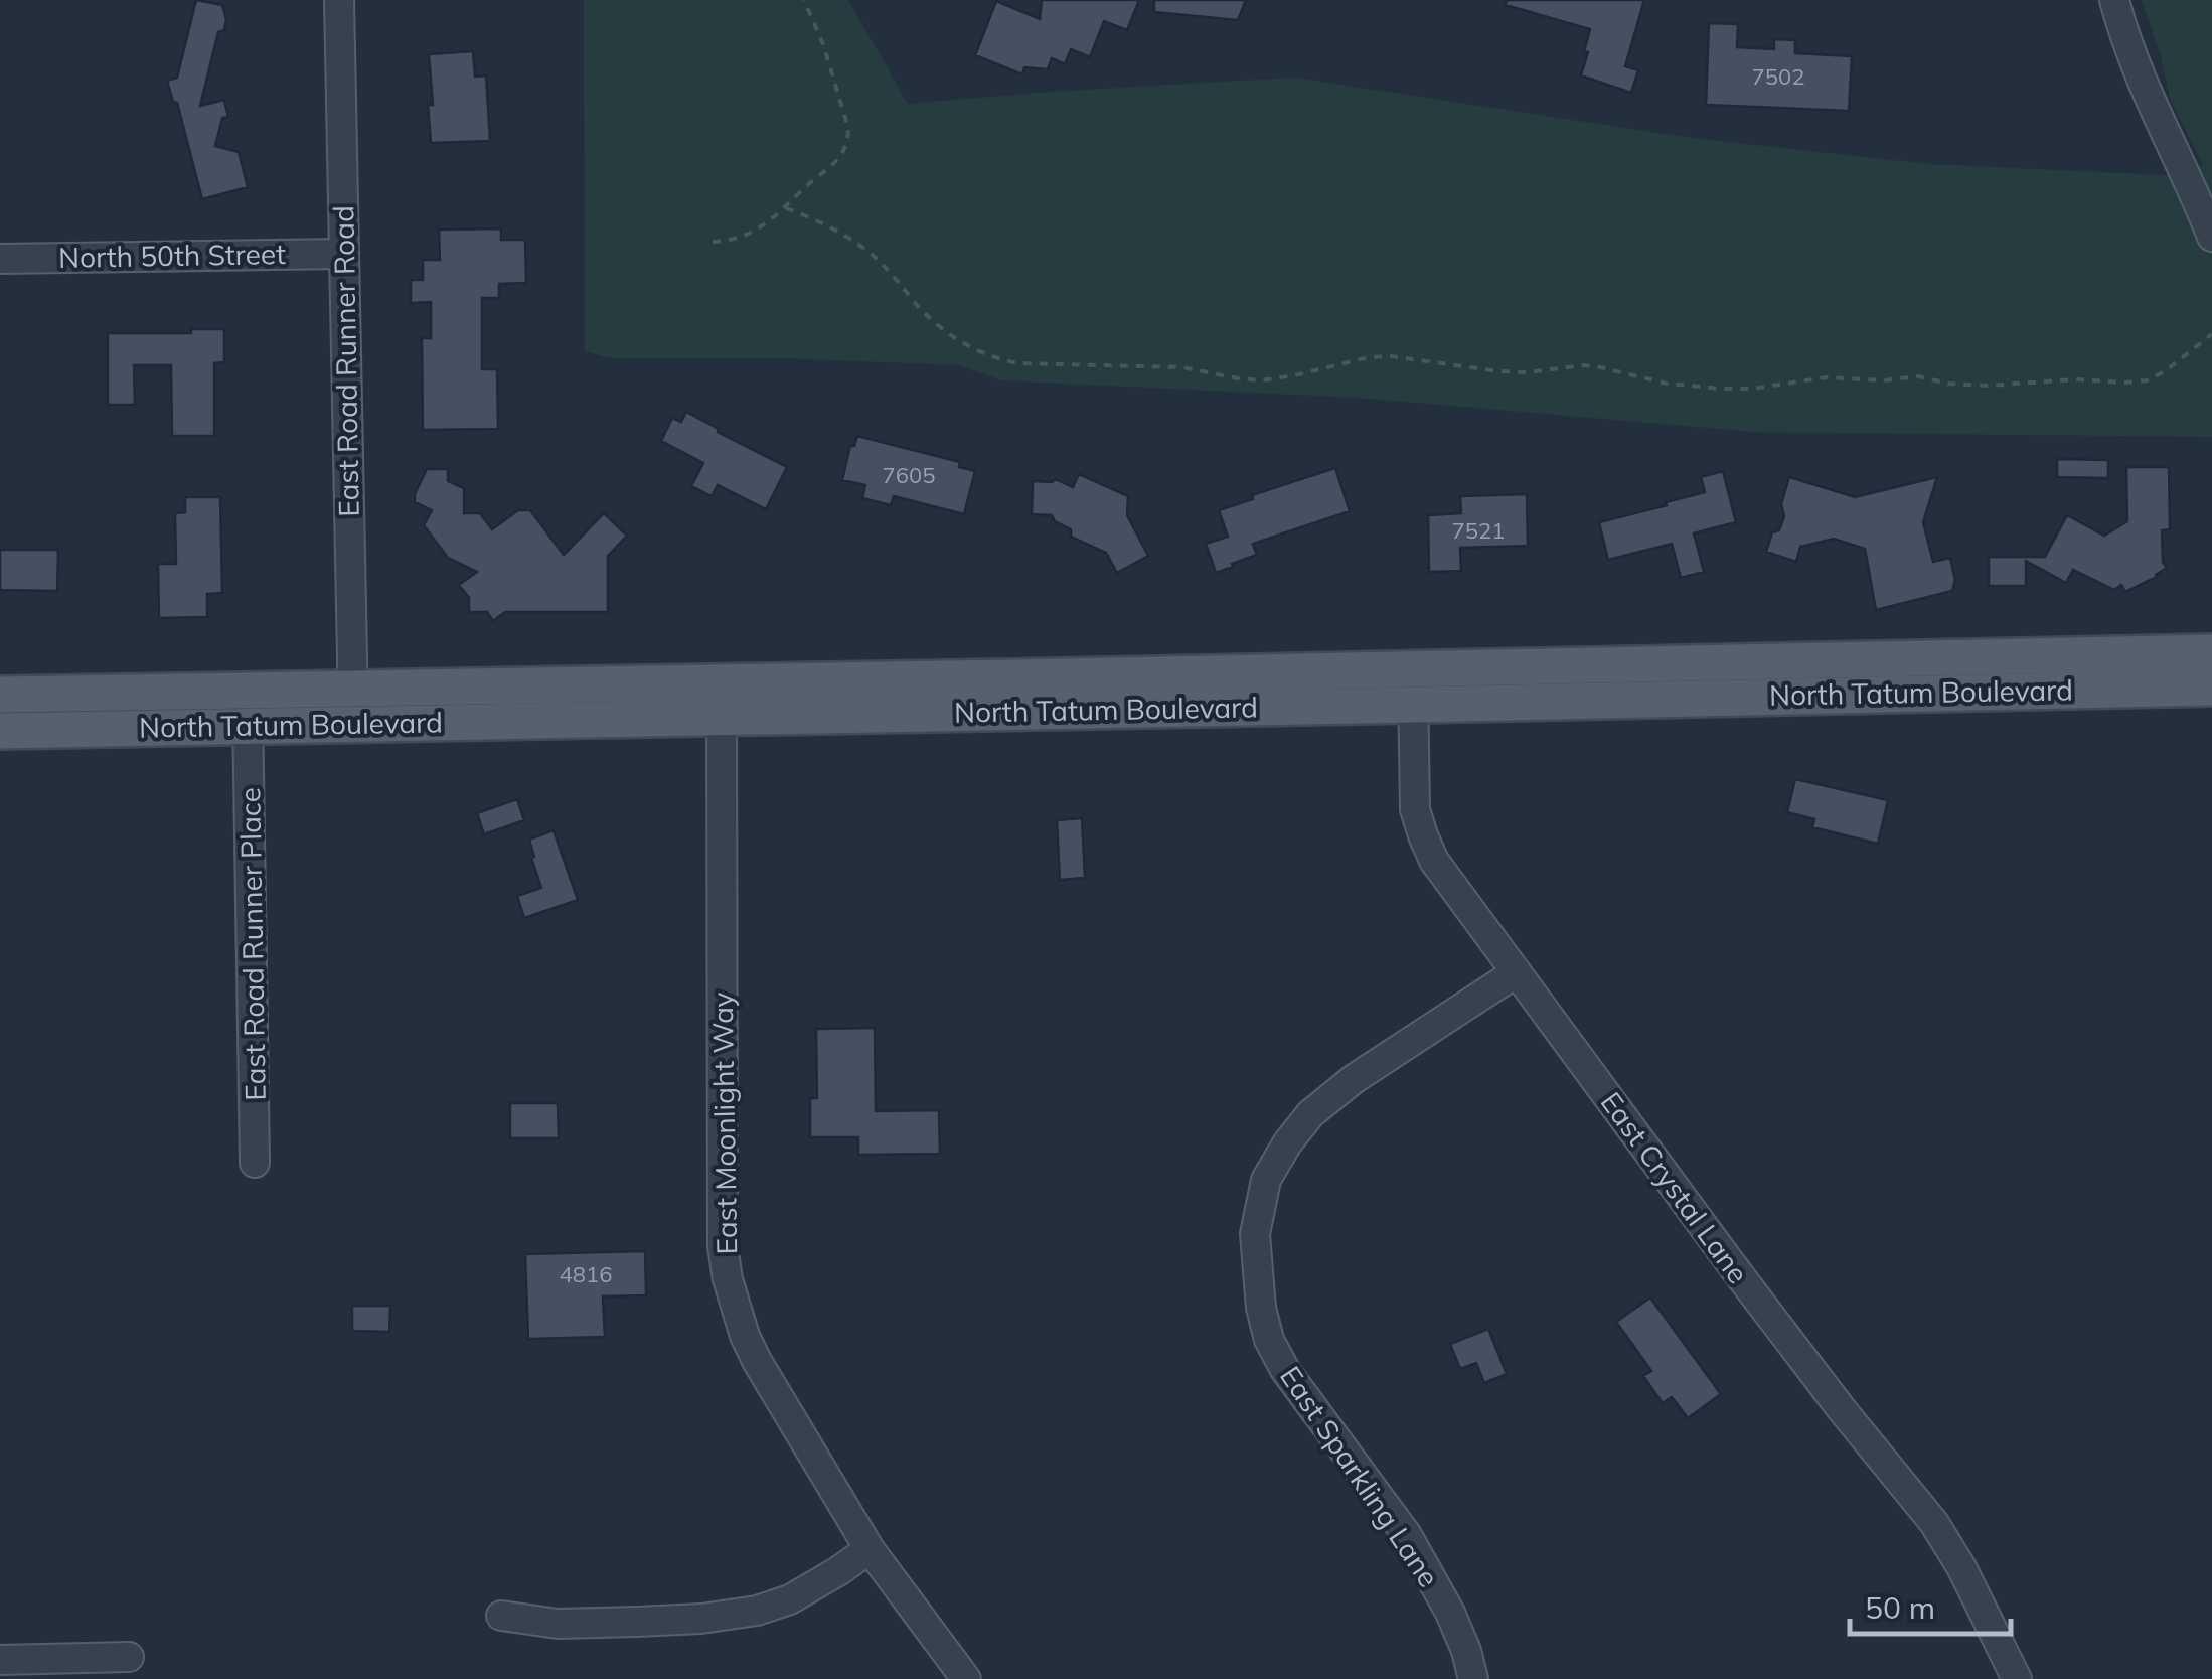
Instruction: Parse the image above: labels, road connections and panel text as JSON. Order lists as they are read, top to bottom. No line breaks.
{"streets":{"main road":["North Tatum Boulevard"],"street":["North 50th Street","East Road Runner Road","East Road Runner Place","East Moonlight Way","East Crystal Lane","East Sparkling Lane"]},"crossings":[["North 50th Street","East Road Runner Road"],["East Road Runner Road","North Tatum Boulevard"],["North Tatum Boulevard","East Road Runner Place"],["North Tatum Boulevard","East Moonlight Way"],["North Tatum Boulevard","East Crystal Lane"],["East Crystal Lane","East Sparkling Lane"]],"house_numbers":["7502","7605","7521","4816"],"scale_bar":"50 m"}
